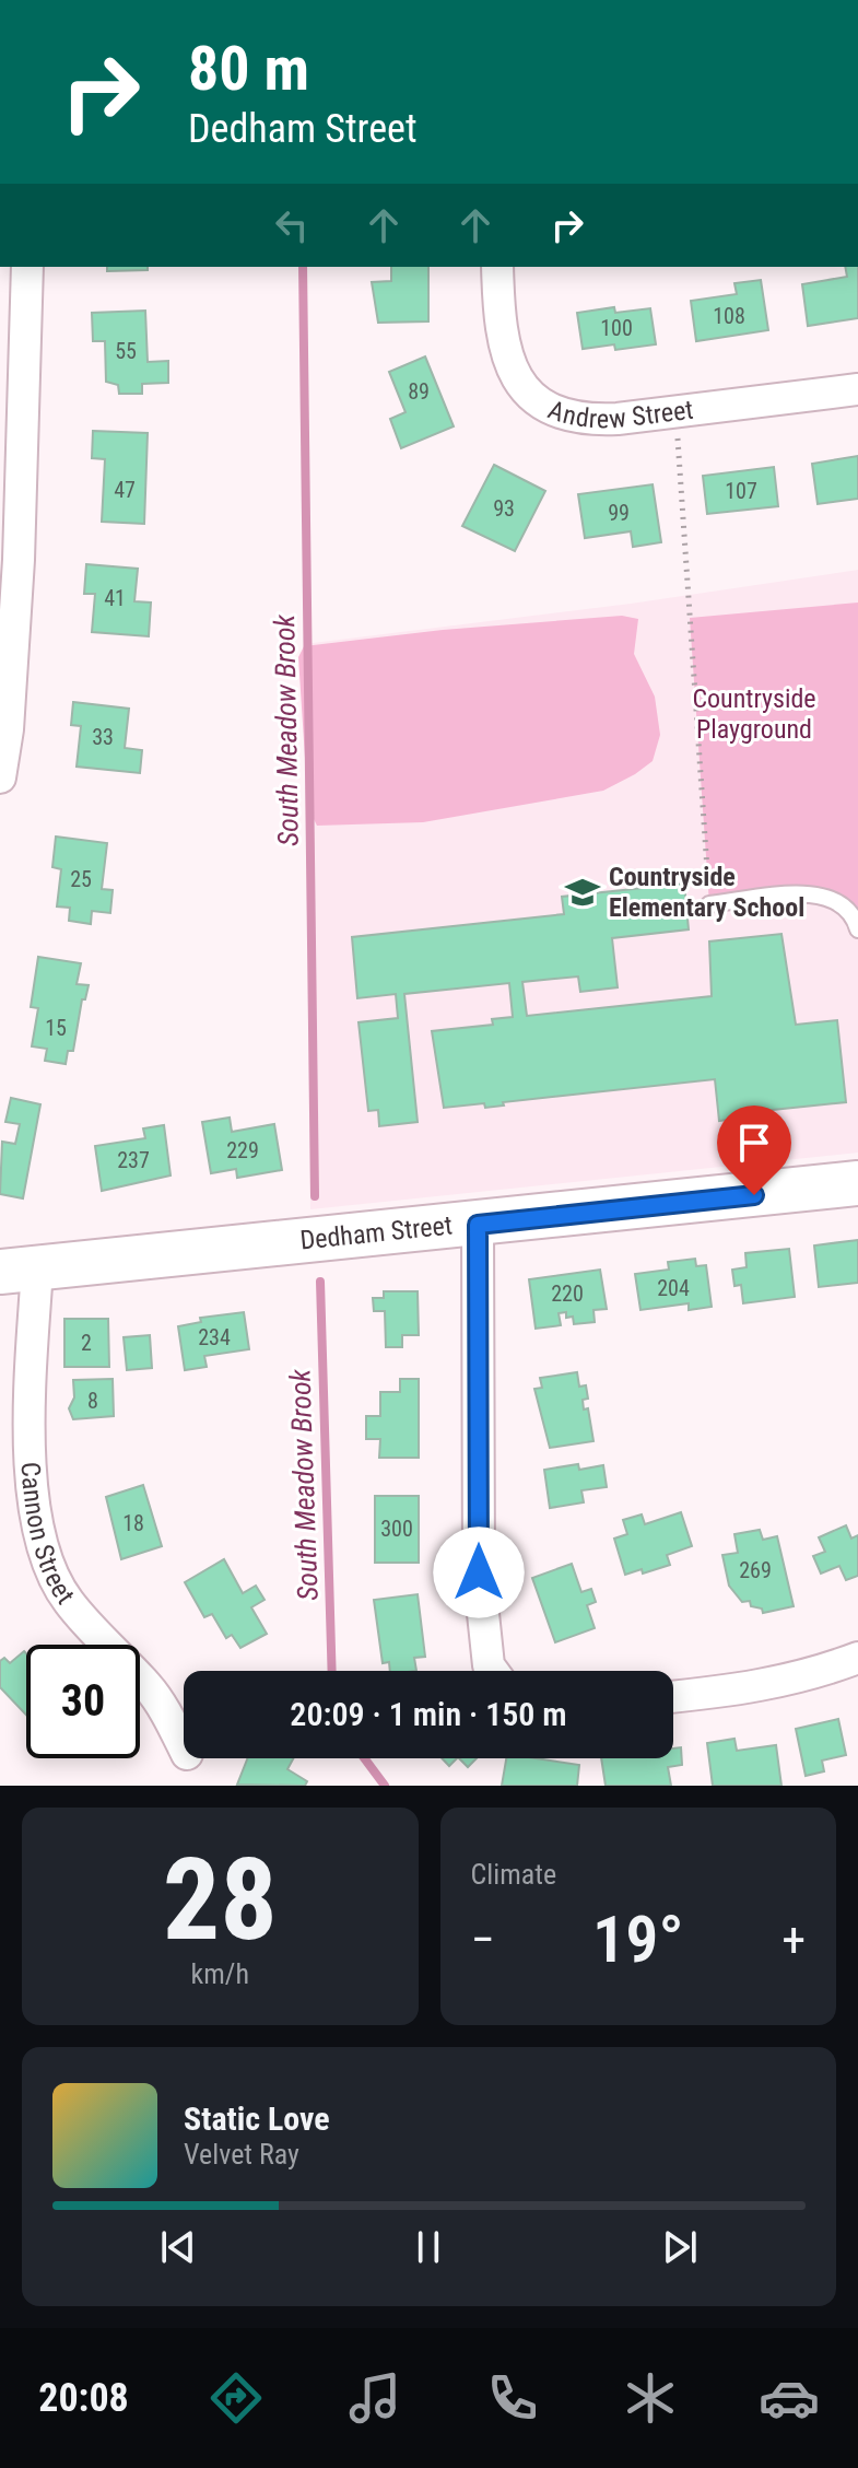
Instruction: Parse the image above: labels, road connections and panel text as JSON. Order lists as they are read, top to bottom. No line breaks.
{"streets":{"main road":["Dedham Street"],"street":["Andrew Street","Cannon Street"]},"crossings":[["Dedham Street","Cannon Street"]],"water":["South Meadow Brook"],"parks":["Countryside Playground"],"places":{"school or university":["Countryside Elementary School"]},"house_numbers":["108","100","55","89","47","107","93","99","41","33","25","15","229","237","204","220","234","2","8","18","300","269"],"page":{"turn":["80 m","Dedham Street"],"limit":"30","trip":"20:09 · 1 min · 150 m","tile":[["28","km/h"],"Climate"],"heat":["−","19°","+"],"song":["Static Love","Velvet Ray"],"tabs":"20:08"}}
